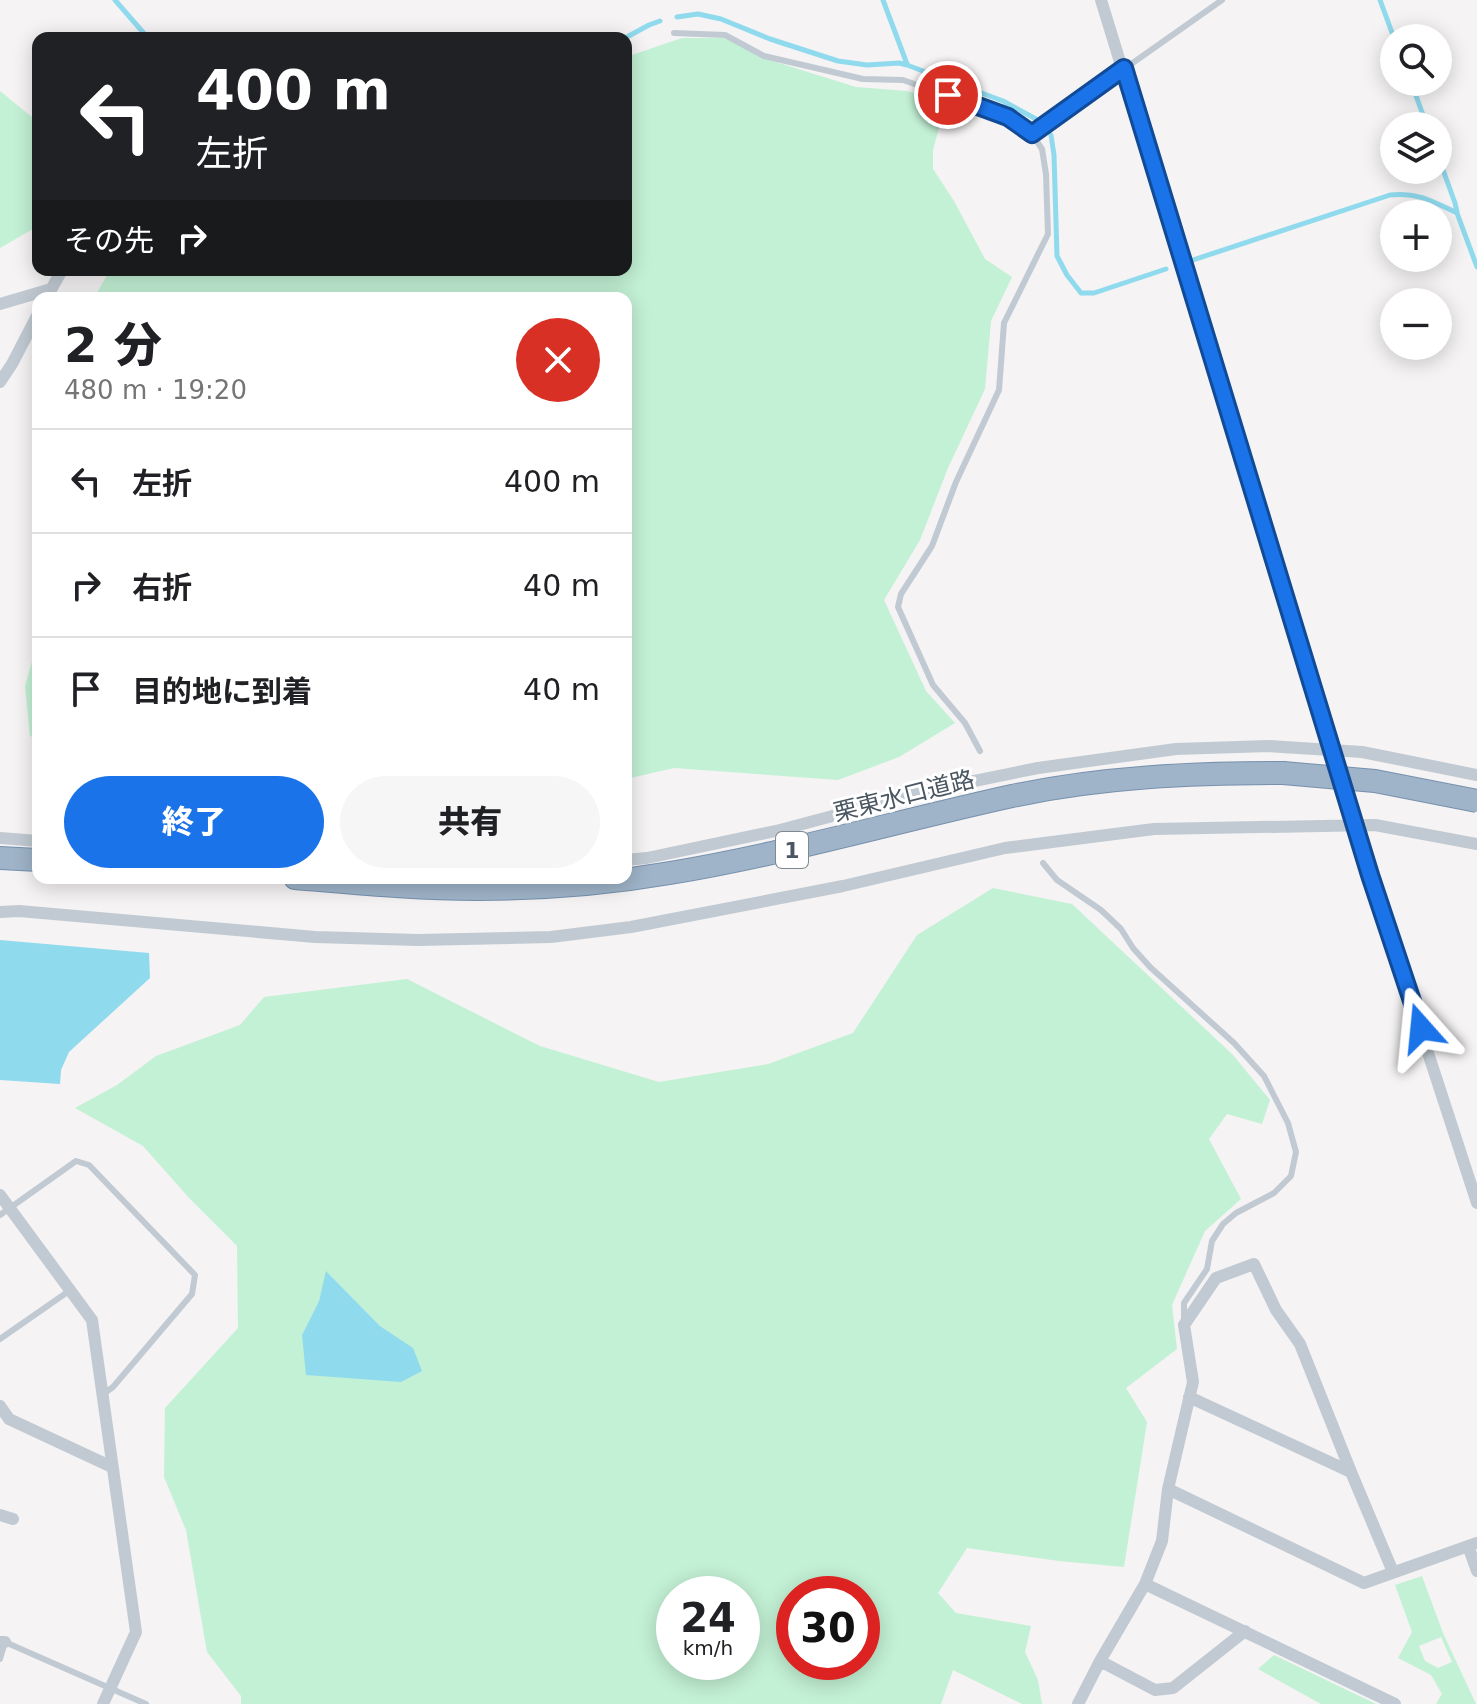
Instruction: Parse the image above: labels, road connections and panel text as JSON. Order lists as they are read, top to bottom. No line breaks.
{"streets":{"highway":["栗東水口道路","1"]},"page":{"map_buttons":["+","−"],"turn":["400 m","左折"],"then":"その先","heading":["2 分","480 m · 19:20"],"list":[{"name":"左折","value":"400 m"},{"name":"右折","value":"40 m"},{"name":"目的地に到着","value":"40 m"}],"buttons":["終了","共有"],"speed":"24 km/h","limit":"30"}}
